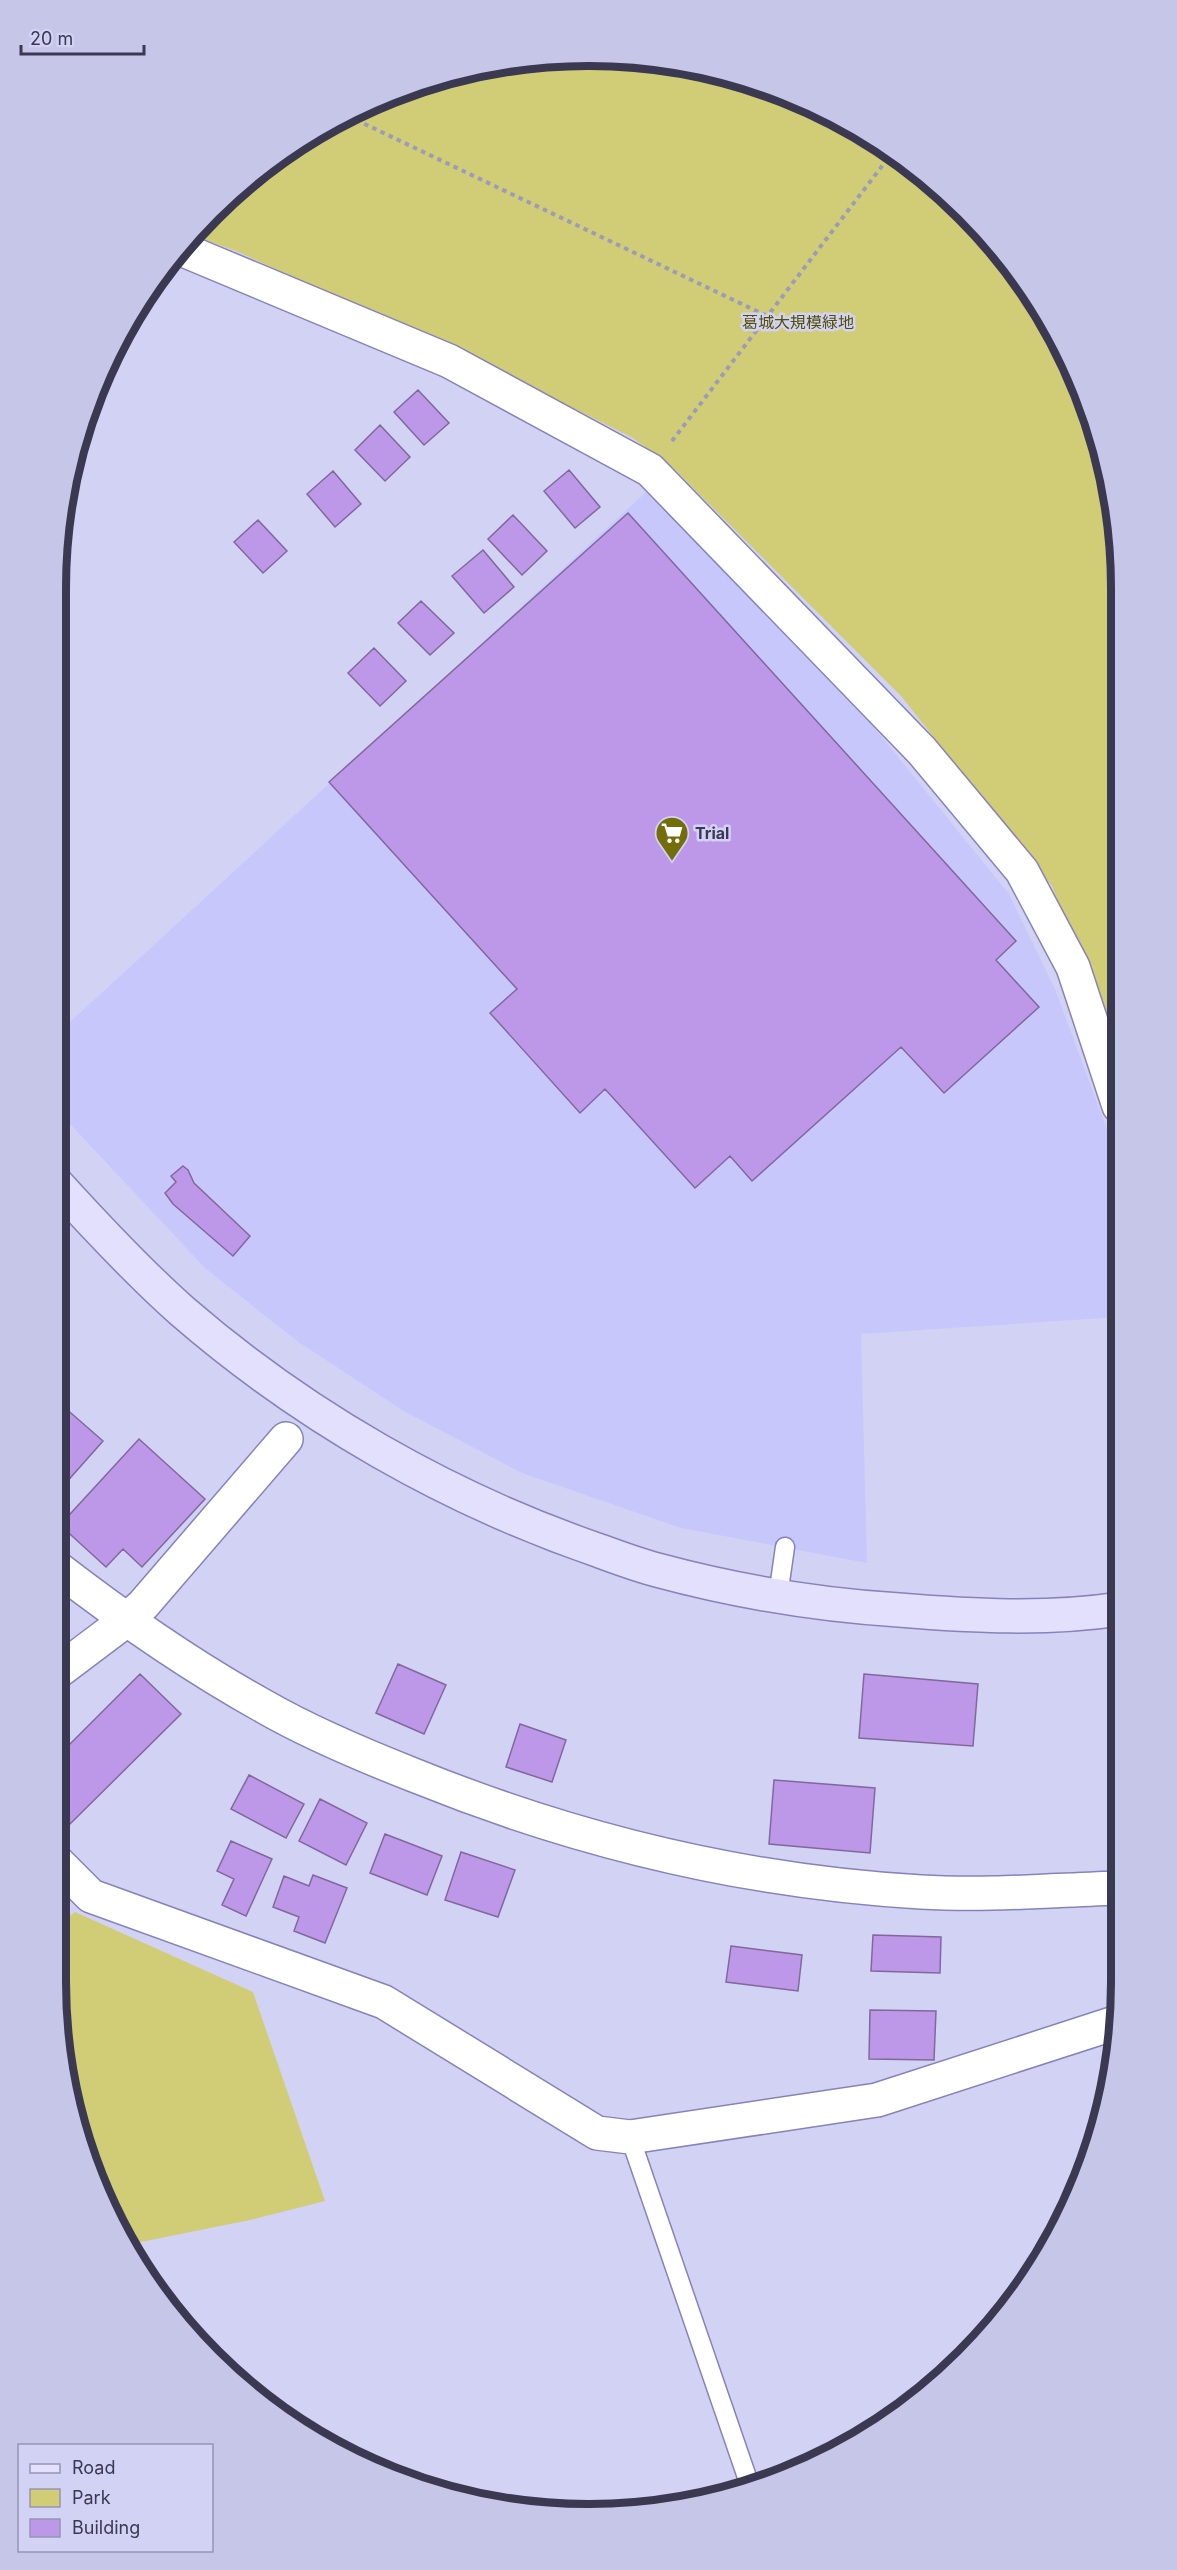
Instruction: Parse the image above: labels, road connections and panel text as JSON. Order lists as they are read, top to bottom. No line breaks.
{"parks":["葛城大規模緑地"],"places":{"supermarket":["Trial"]},"legend":["Road","Park","Building"],"scale_bar":"20 m"}
